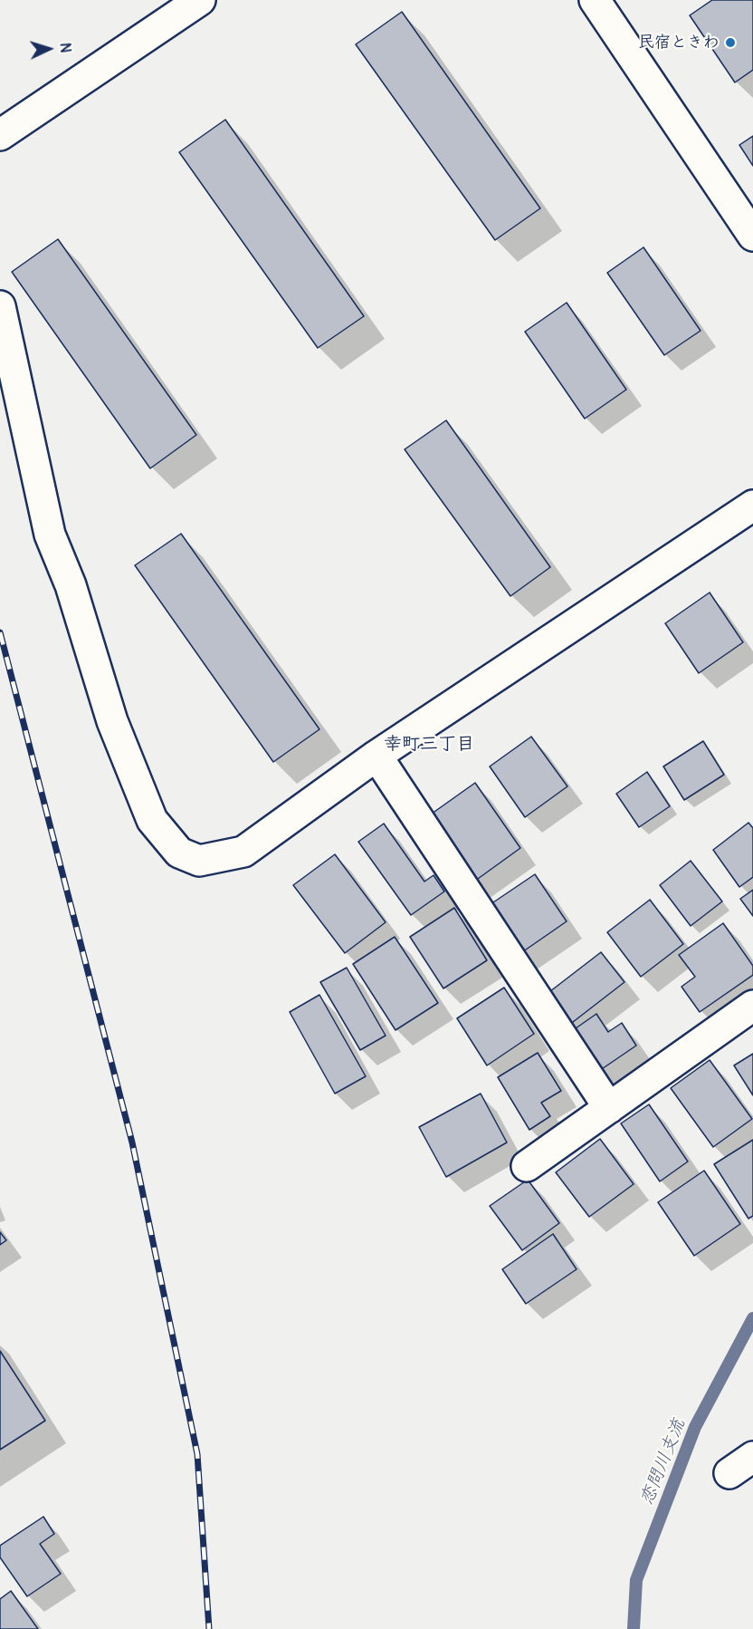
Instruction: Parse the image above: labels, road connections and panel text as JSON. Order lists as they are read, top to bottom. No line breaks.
{"districts":["幸町三丁目"],"water":["恋問川支流"],"places":["民宿ときわ"],"north":"right"}
